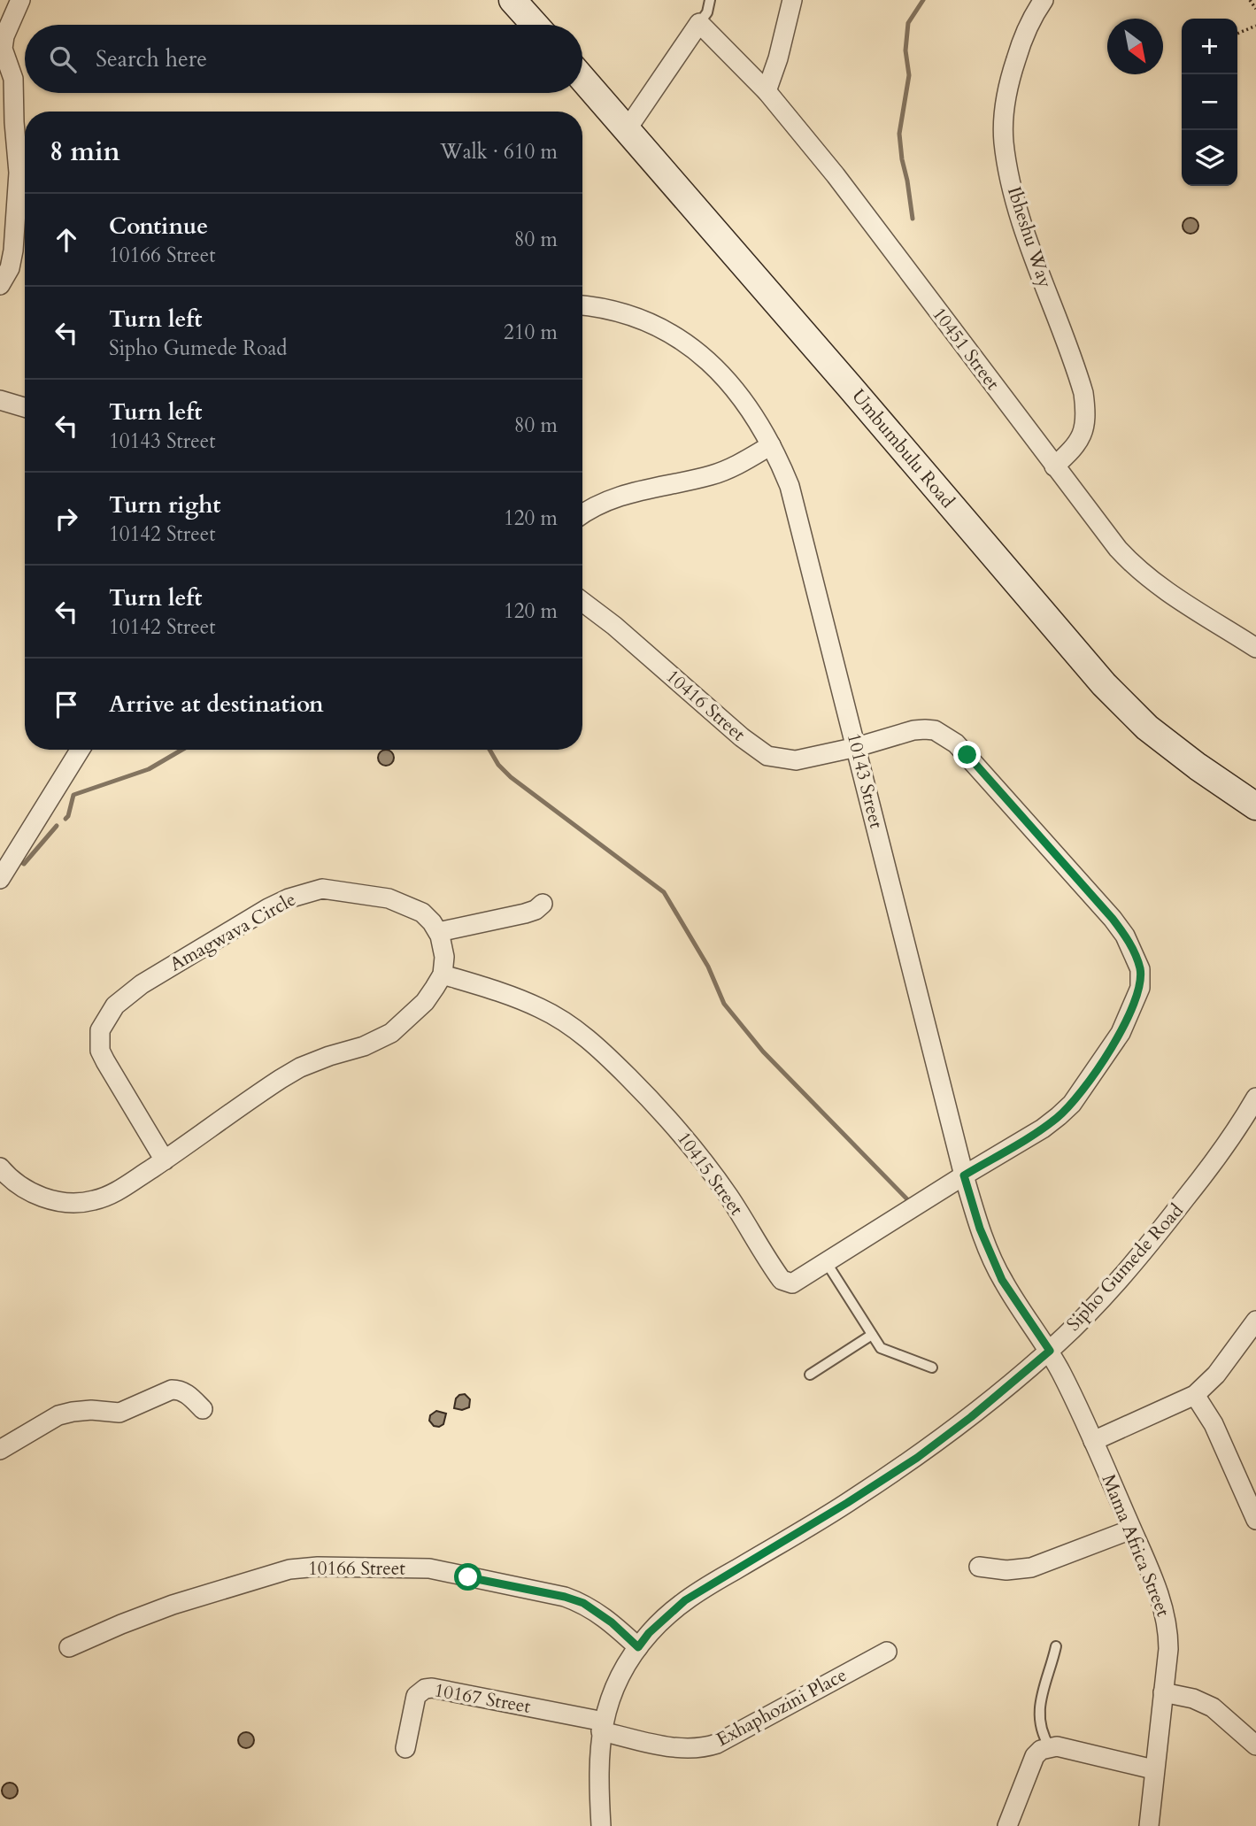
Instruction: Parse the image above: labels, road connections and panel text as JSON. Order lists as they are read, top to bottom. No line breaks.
{"streets":{"main road":["Umbumbulu Road"],"street":["Ibheshu Way","10451 Street","10416 Street","10143 Street","Amagwava Circle","10415 Street","Sipho Gumede Road","Mama Africa Street","10166 Street","10167 Street","Exhaphozini Place"]},"crossings":[["Ibheshu Way","10451 Street"],["10416 Street","10143 Street"],["10416 Street","10415 Street"],["10143 Street","10415 Street"],["10143 Street","Sipho Gumede Road"],["10143 Street","Mama Africa Street"],["Sipho Gumede Road","Mama Africa Street"],["Sipho Gumede Road","10166 Street"],["Sipho Gumede Road","10167 Street"],["Sipho Gumede Road","Exhaphozini Place"],["10167 Street","Exhaphozini Place"]],"north":"bottom right","page":{"map_buttons":["+","−"],"search":"Search here","heading":["8 min","Walk · 610 m"],"list":[["Continue","10166 Street","80 m"],["Turn left","Sipho Gumede Road","210 m"],["Turn left","10143 Street","80 m"],["Turn right","10142 Street","120 m"],["Turn left","10142 Street","120 m"],"Arrive at destination"]}}
